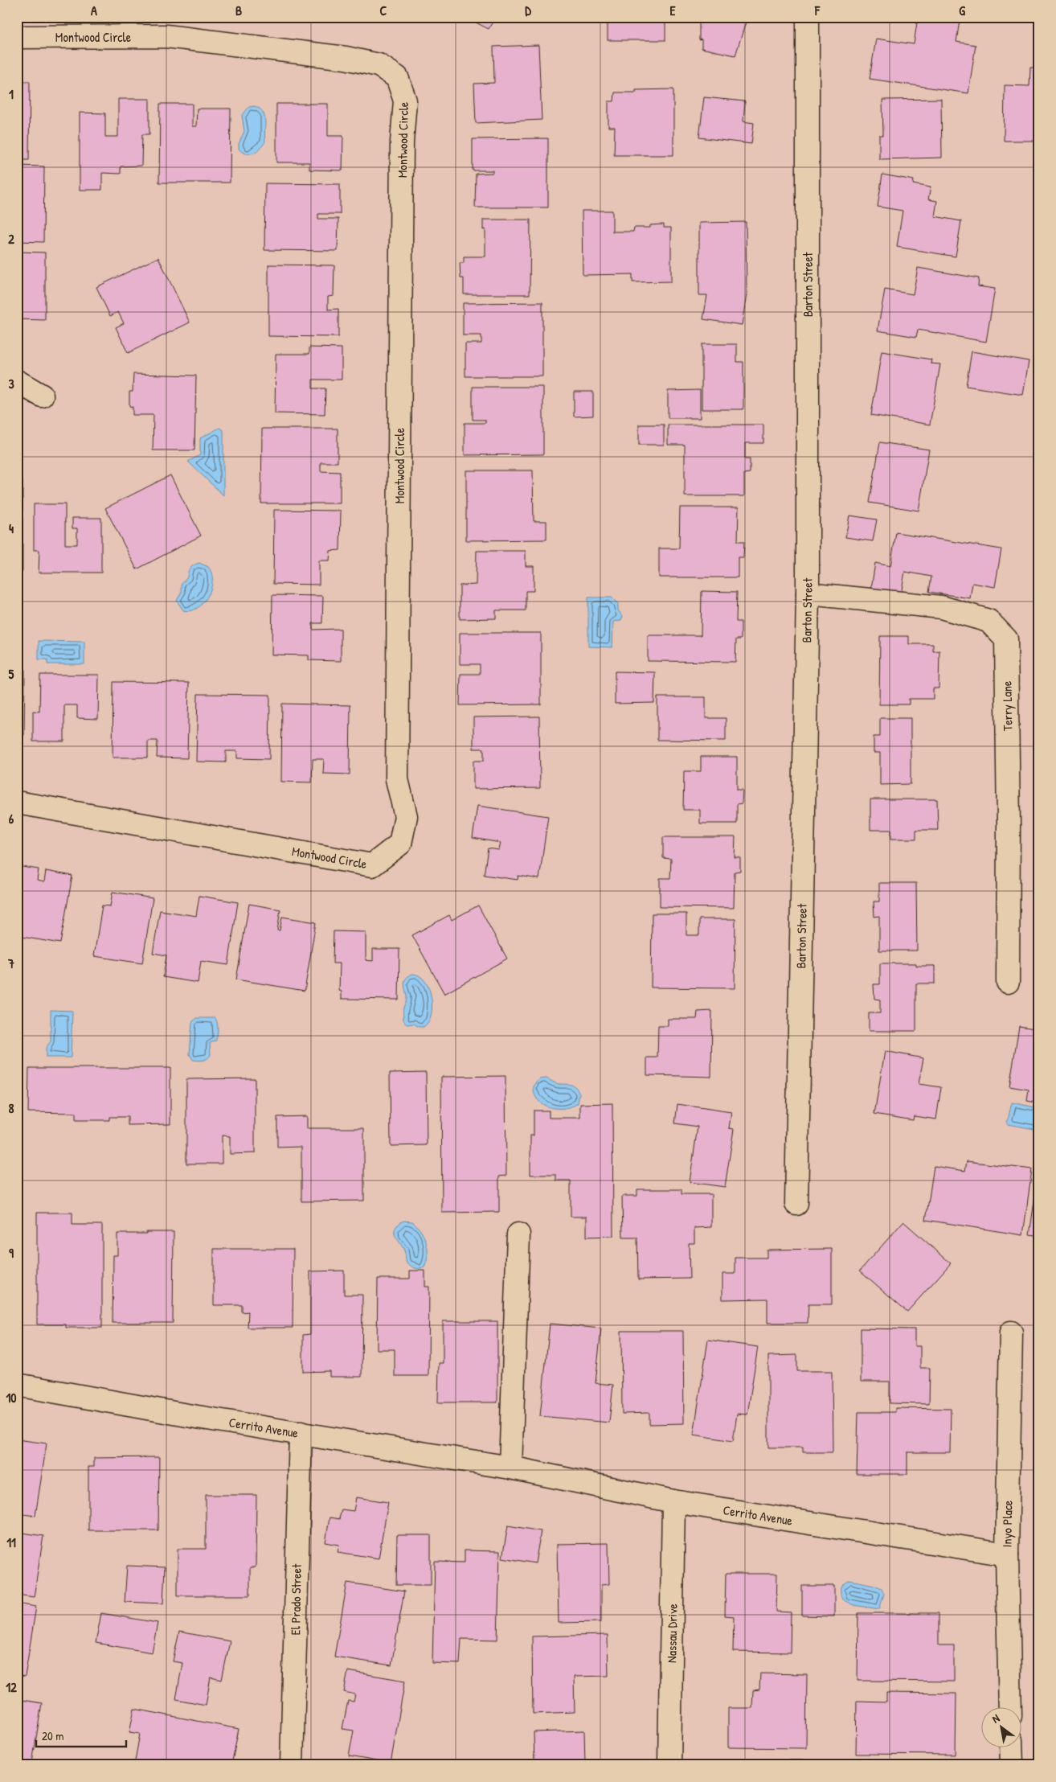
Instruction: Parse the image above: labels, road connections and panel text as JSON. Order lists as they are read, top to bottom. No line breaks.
{"streets":{"street":["Montwood Circle","Barton Street","Terry Lane","Cerrito Avenue","Inyo Place","El Prado Street","Nassau Drive"]},"crossings":[["Barton Street","Terry Lane"],["Cerrito Avenue","Inyo Place"],["Cerrito Avenue","El Prado Street"],["Cerrito Avenue","Nassau Drive"]],"scale_bar":"20 m","north":"top left","grid":{"columns":["A","B","C","D","E","F","G"],"rows":["1","2","3","4","5","6","7","8","9","10","11","12"]}}
